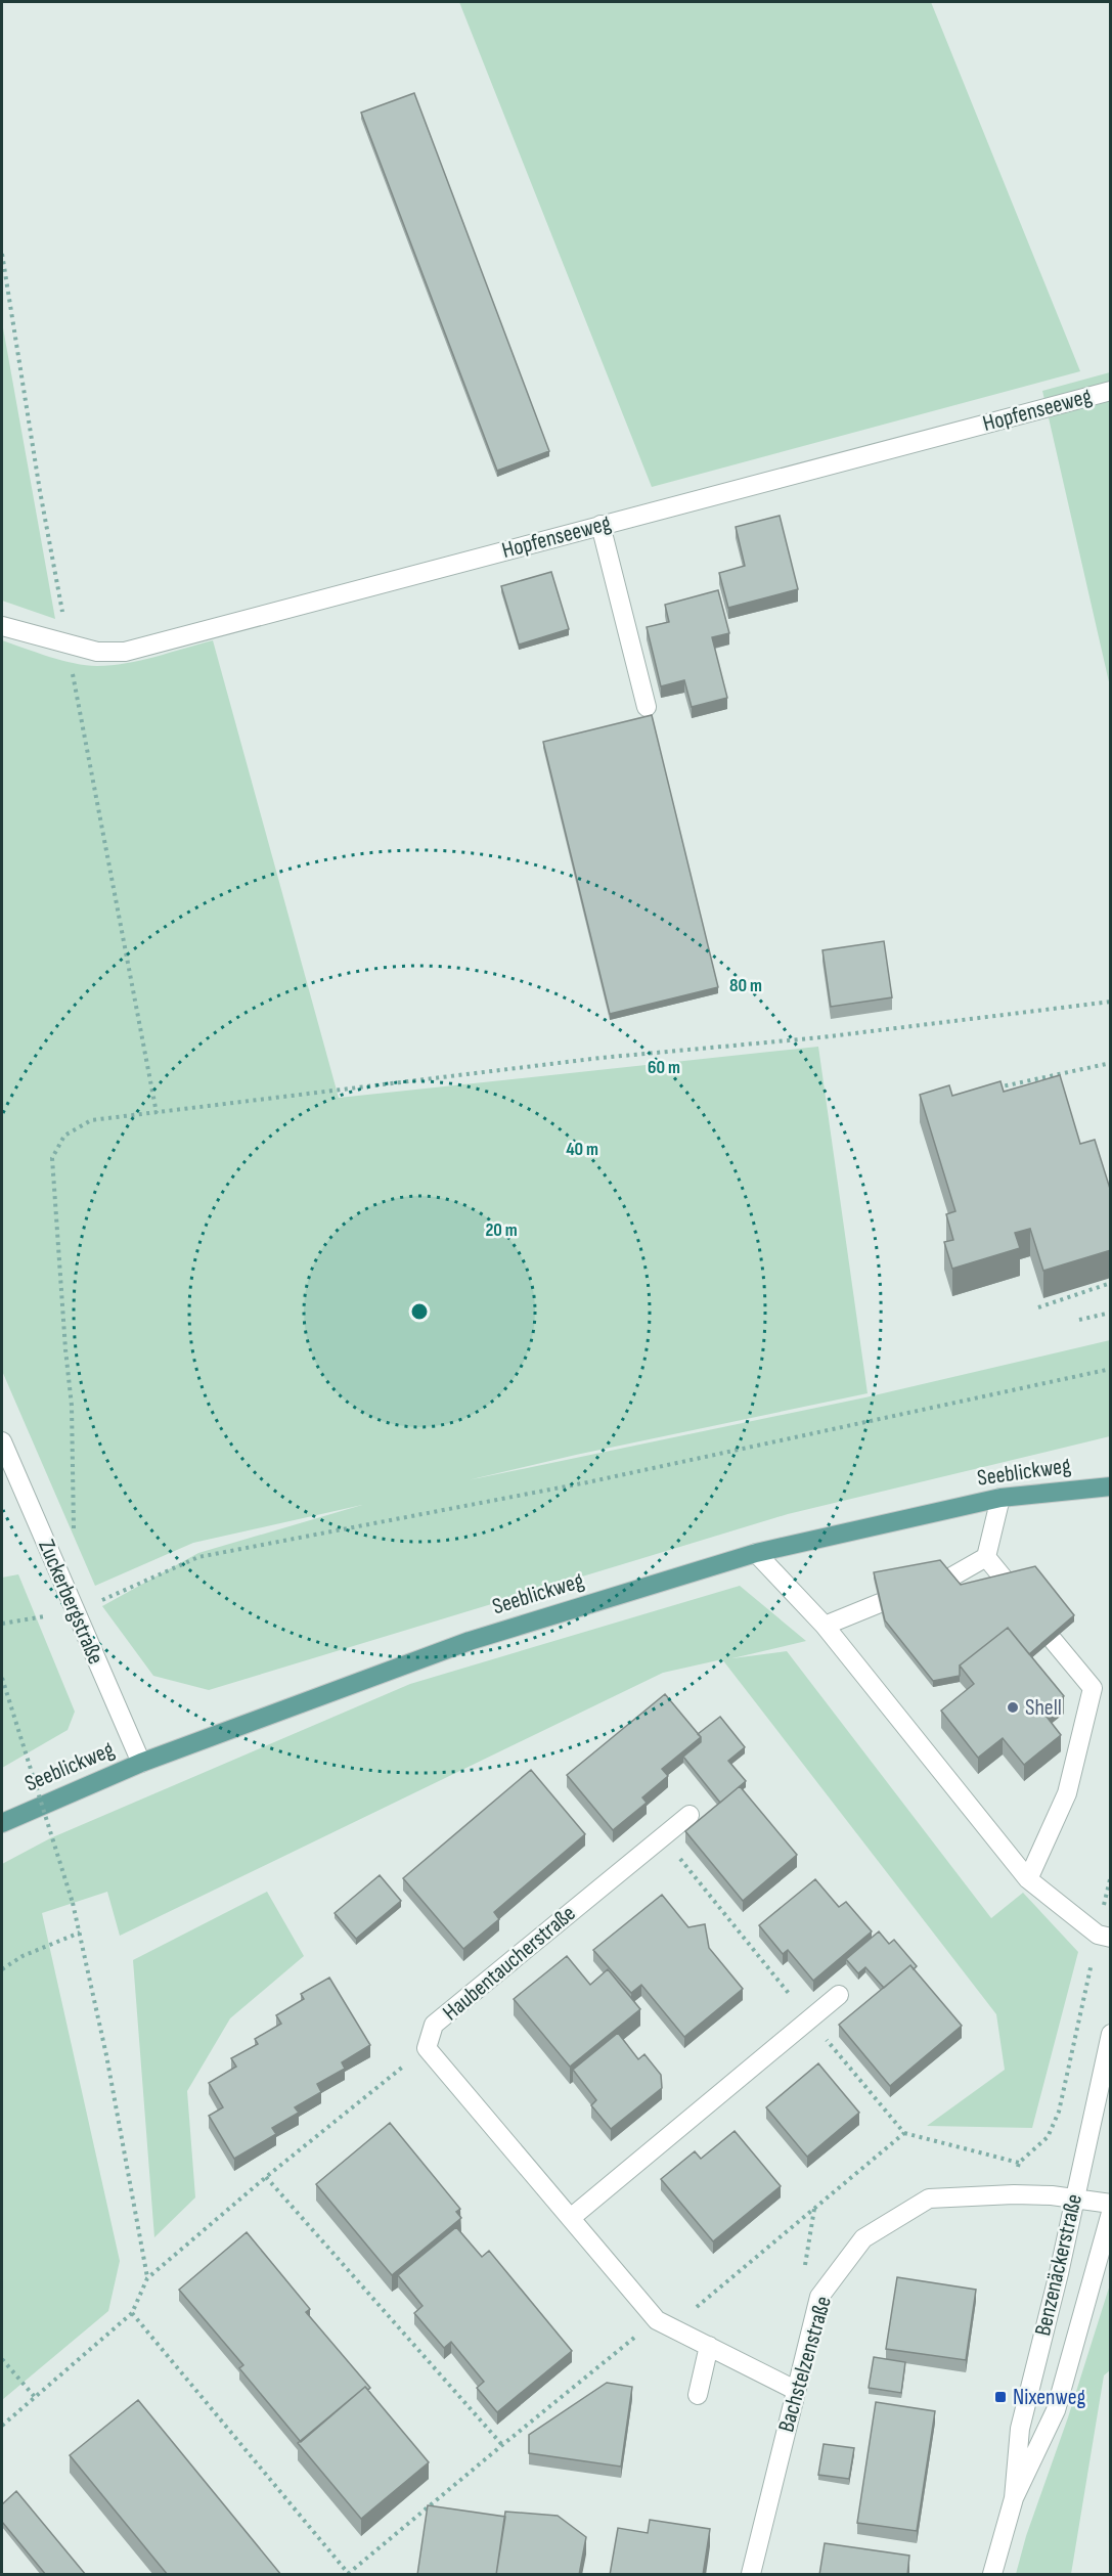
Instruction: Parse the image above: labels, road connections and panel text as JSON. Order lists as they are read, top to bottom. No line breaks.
{"streets":{"main road":["Seeblickweg"],"street":["Hopfenseeweg","Zuckerbergstraße","Haubentaucherstraße","Benzenäckerstraße","Bachstelzenstraße"]},"crossings":[["Seeblickweg","Zuckerbergstraße"],["Benzenäckerstraße","Bachstelzenstraße"]],"places":{"other":["Shell"],"transit":["Nixenweg"]},"rings":["80 m","60 m","40 m","20 m"]}
